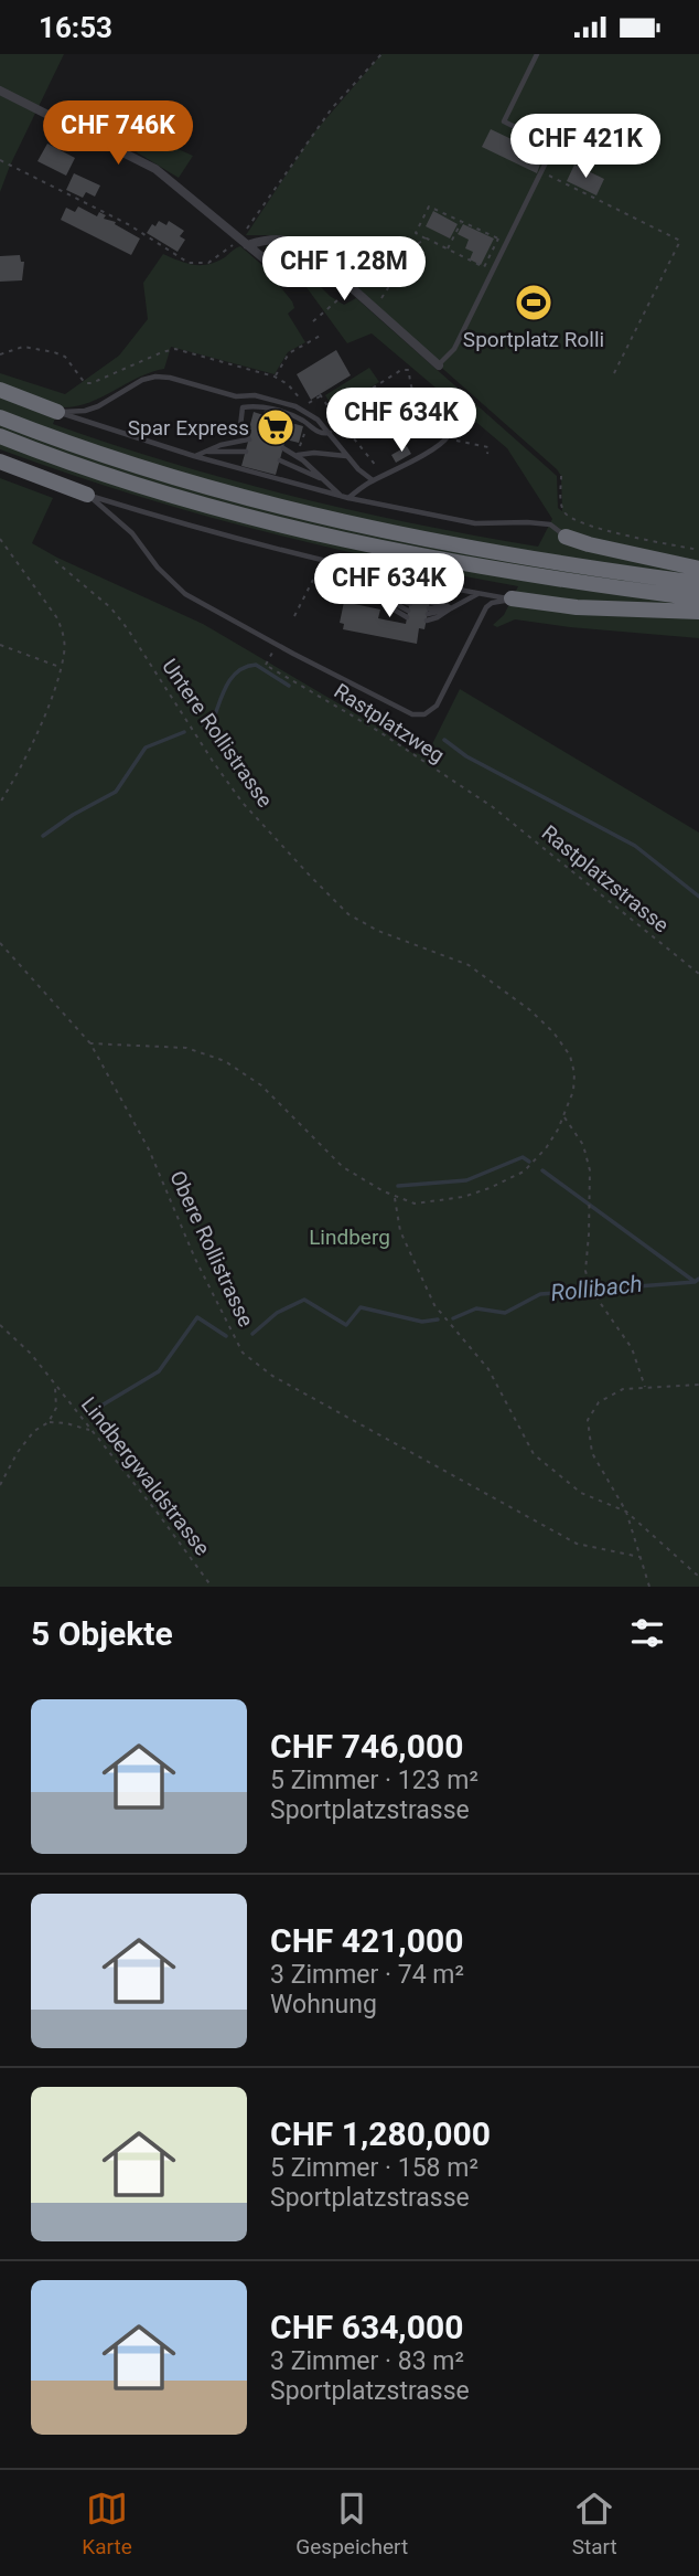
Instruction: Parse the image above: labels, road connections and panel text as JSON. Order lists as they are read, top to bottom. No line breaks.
{"streets":{"path":["Rastplatzweg","Untere Rollistrasse","Rastplatzstrasse","Obere Rollistrasse","Lindbergwaldstrasse"]},"crossings":[["Rastplatzweg","Rastplatzstrasse"],["Untere Rollistrasse","Obere Rollistrasse"]],"water":["Rollibach"],"parks":["Lindberg"],"places":{"sports":["Sportplatz Rolli"],"supermarket":["Spar Express"]},"page":{"status":"16:53","price":["CHF 746K","CHF 421K","CHF 1.28M","CHF 634K","CHF 634K"],"heading":"5 Objekte","list":[{"name":"CHF 746,000","note":"5 Zimmer · 123 m² · Sportplatzstrasse"},{"name":"CHF 421,000","note":"3 Zimmer · 74 m² · Wohnung"},{"name":"CHF 1,280,000","note":"5 Zimmer · 158 m² · Sportplatzstrasse"},{"name":"CHF 634,000","note":"3 Zimmer · 83 m² · Sportplatzstrasse"}],"tabs":["Karte","Gespeichert","Start"]}}
